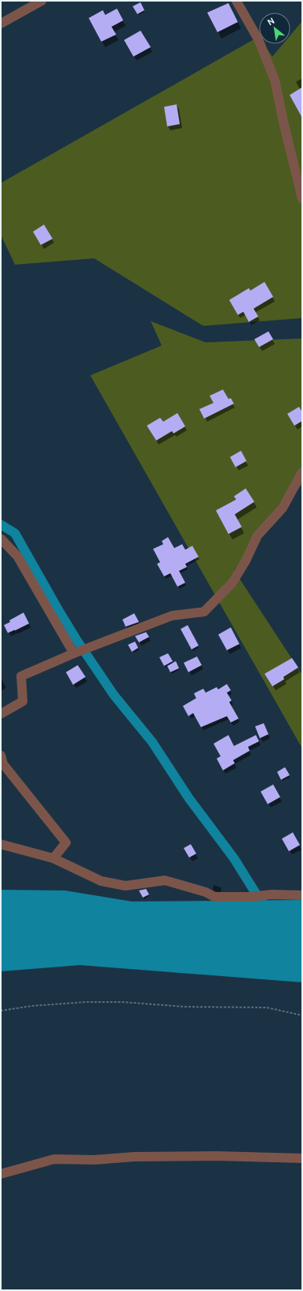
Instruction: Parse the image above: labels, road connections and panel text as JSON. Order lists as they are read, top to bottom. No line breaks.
{"north":"top left"}
